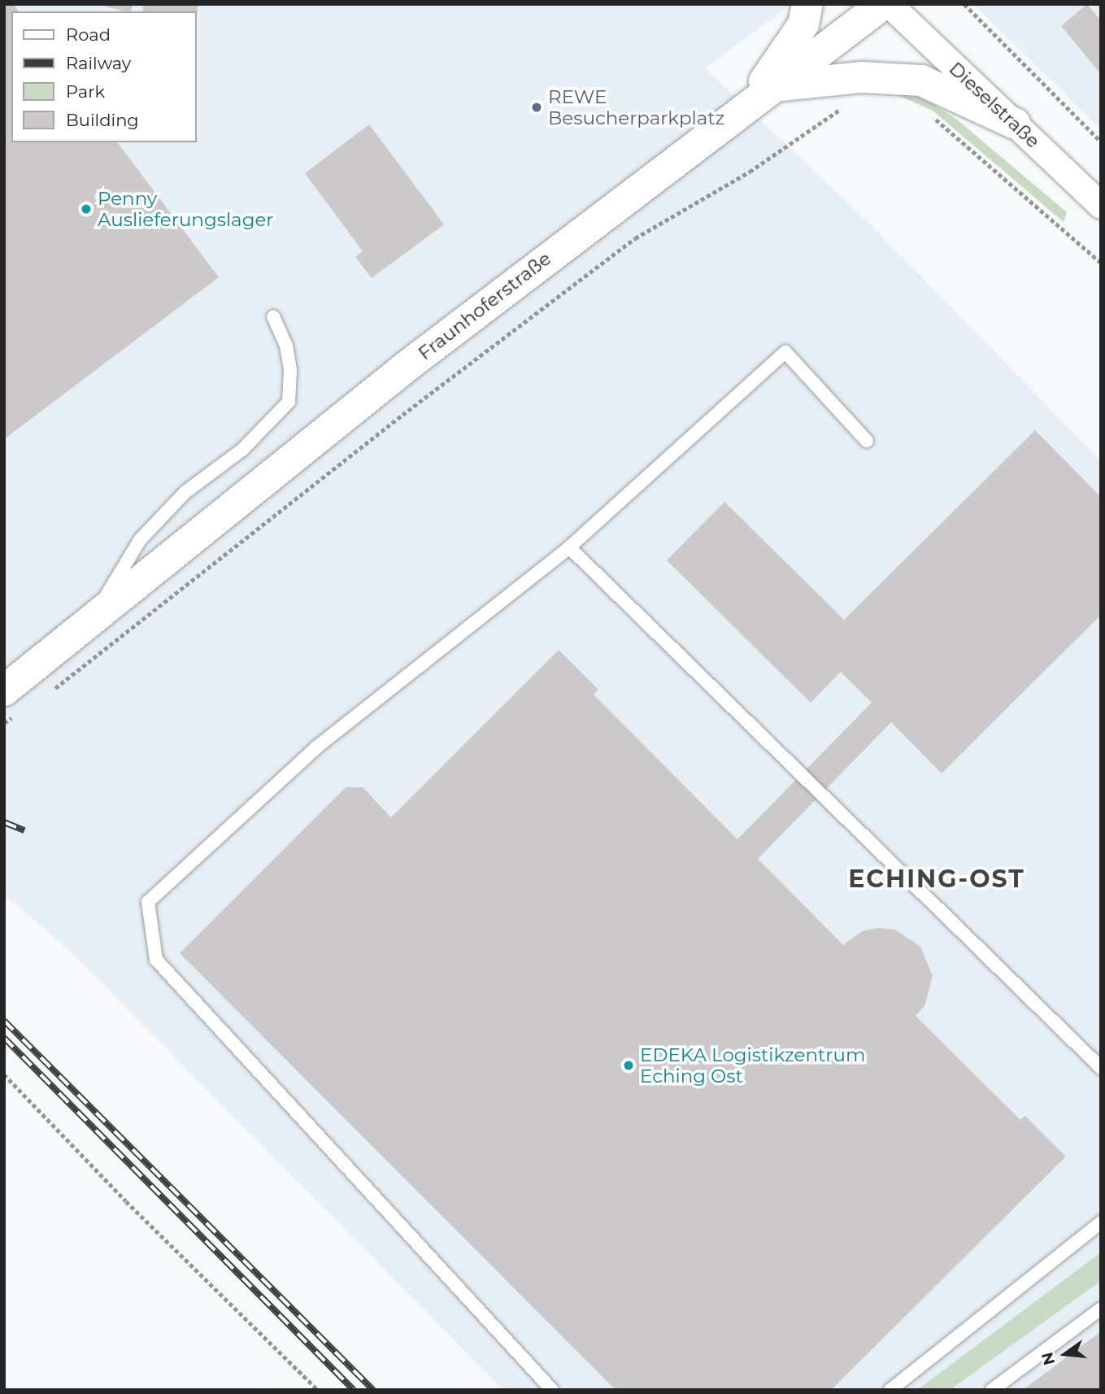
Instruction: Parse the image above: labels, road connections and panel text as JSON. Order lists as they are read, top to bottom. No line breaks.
{"streets":{"main road":["Fraunhoferstraße"],"street":["Dieselstraße"]},"districts":["ECHING-OST"],"places":["REWE Besucherparkplatz","Penny Auslieferungslager","EDEKA Logistikzentrum Eching Ost"],"legend":["Road","Railway","Park","Building"],"north":"left"}
